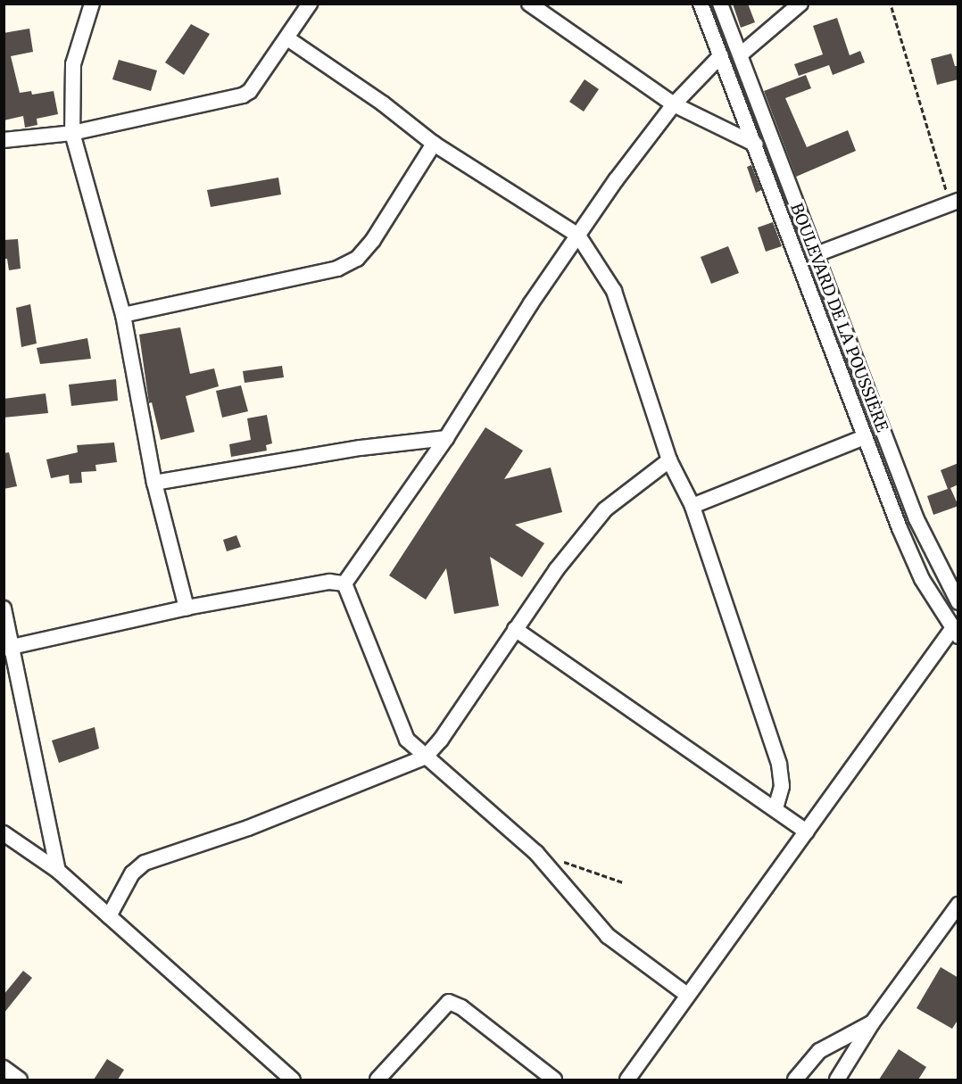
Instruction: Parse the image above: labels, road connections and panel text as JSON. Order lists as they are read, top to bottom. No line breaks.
{"streets":{"street":["BOULEVARD DE LA POUSSIÈRE"]}}
